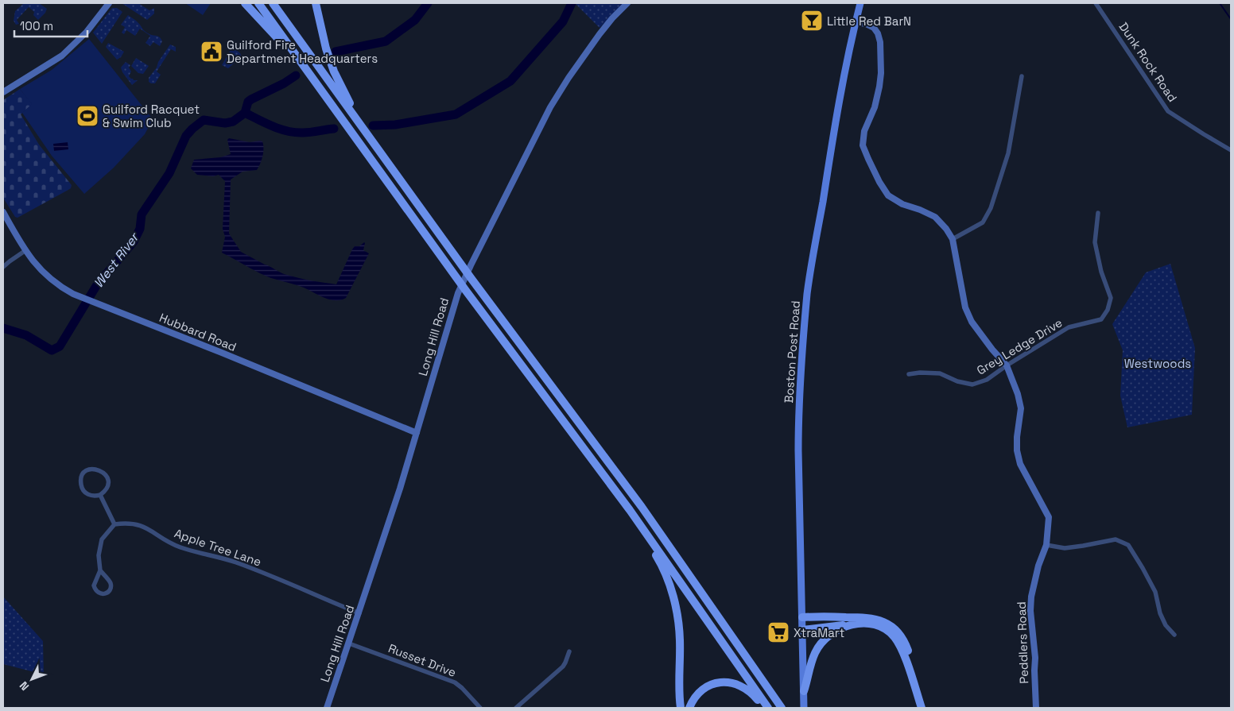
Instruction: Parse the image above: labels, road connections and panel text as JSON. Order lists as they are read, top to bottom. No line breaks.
{"streets":{"main road":["Boston Post Road"],"street":["Dunk Rock Road","Hubbard Road","Long Hill Road","Grey Ledge Drive","Apple Tree Lane","Peddlers Road","Russet Drive"]},"crossings":[["Hubbard Road","Long Hill Road"],["Long Hill Road","Apple Tree Lane"],["Long Hill Road","Russet Drive"],["Grey Ledge Drive","Peddlers Road"],["Boston Post Road","Peddlers Road"]],"water":["West River"],"parks":["Westwoods"],"places":{"bar":["Little Red BarN"],"public building":["Guilford Fire Department Headquarters"],"sports":["Guilford Racquet & Swim Club"],"supermarket":["XtraMart"]},"scale_bar":"100 m","north":"bottom left"}
